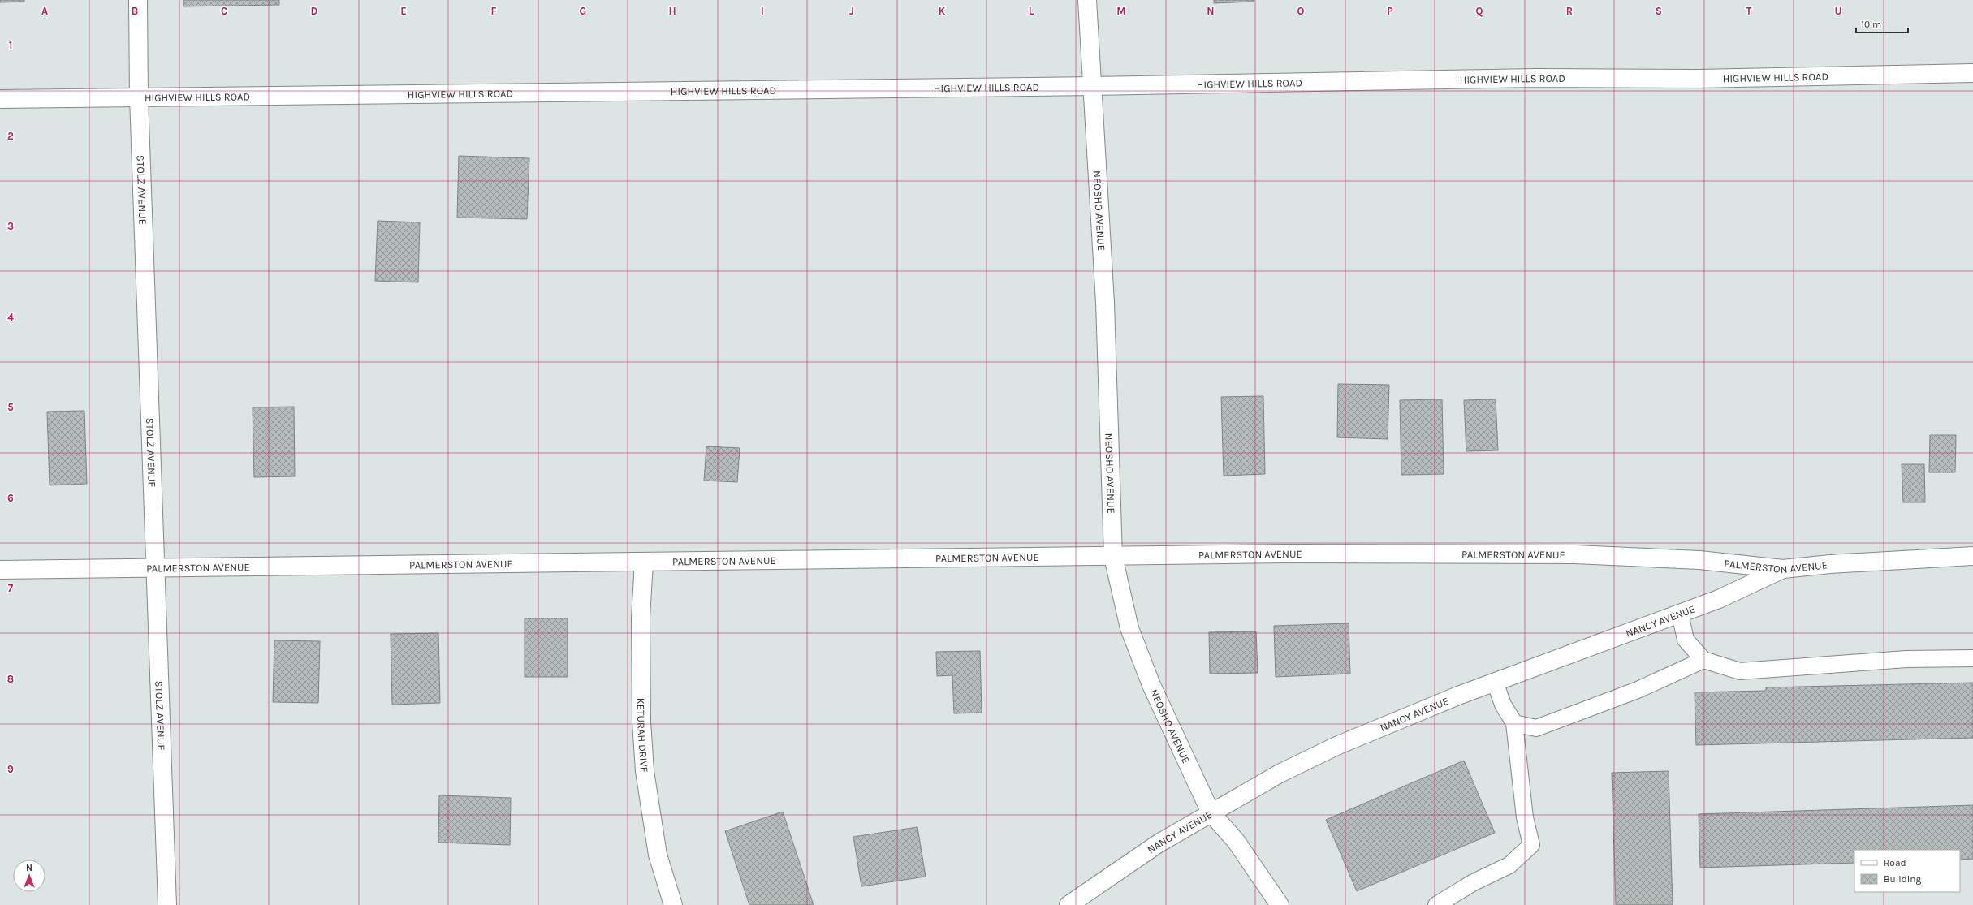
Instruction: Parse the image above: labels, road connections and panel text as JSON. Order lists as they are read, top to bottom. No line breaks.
{"streets":{"street":["HIGHVIEW HILLS ROAD","STOLZ AVENUE","NEOSHO AVENUE","PALMERSTON AVENUE","NANCY AVENUE","KETURAH DRIVE"]},"crossings":[["HIGHVIEW HILLS ROAD","STOLZ AVENUE"],["HIGHVIEW HILLS ROAD","NEOSHO AVENUE"],["STOLZ AVENUE","PALMERSTON AVENUE"],["NEOSHO AVENUE","PALMERSTON AVENUE"],["NEOSHO AVENUE","NANCY AVENUE"],["PALMERSTON AVENUE","NANCY AVENUE"],["PALMERSTON AVENUE","KETURAH DRIVE"]],"legend":["Road","Building"],"scale_bar":"10 m","north":"top","grid":{"columns":["A","B","C","D","E","F","G","H","I","J","K","L","M","N","O","P","Q","R","S","T","U"],"rows":["1","2","3","4","5","6","7","8","9"]}}
